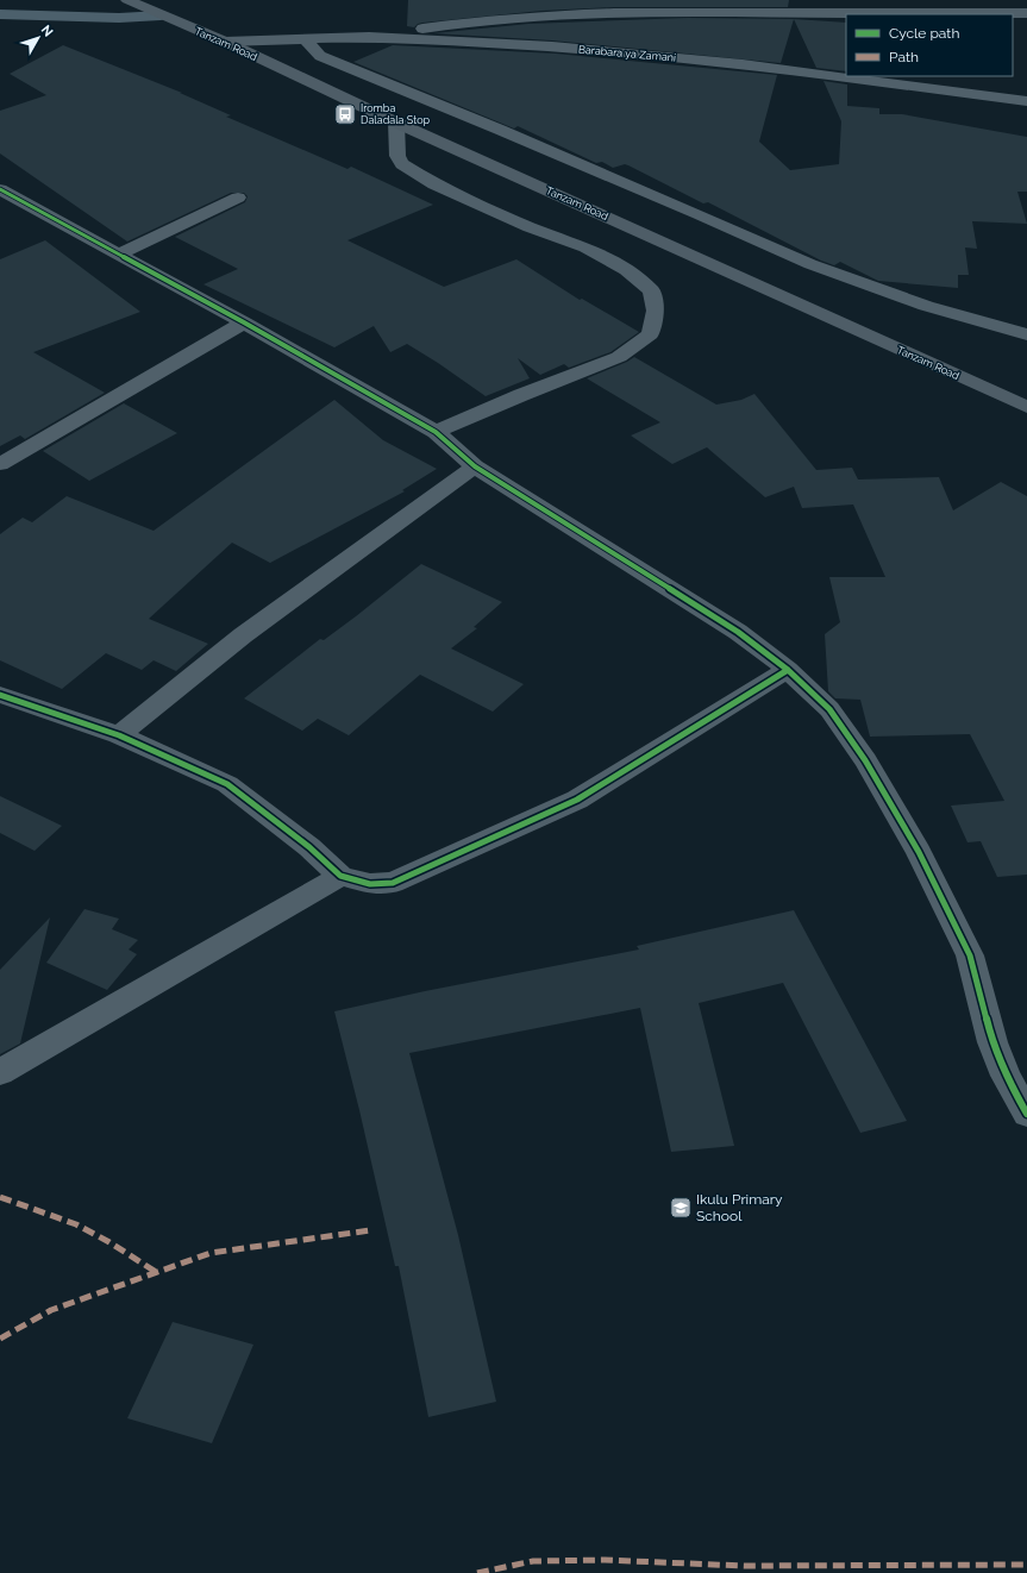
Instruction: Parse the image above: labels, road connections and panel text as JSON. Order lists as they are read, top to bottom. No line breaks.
{"streets":{"highway":["Tanzam Road"],"street":["Barabara ya Zamani"]},"crossings":[["Tanzam Road","Barabara ya Zamani"]],"places":{"bus stop":["Iromba Daladala Stop"],"school or university":["Ikulu Primary School"]},"legend":["Cycle path","Path"],"north":"top right"}
